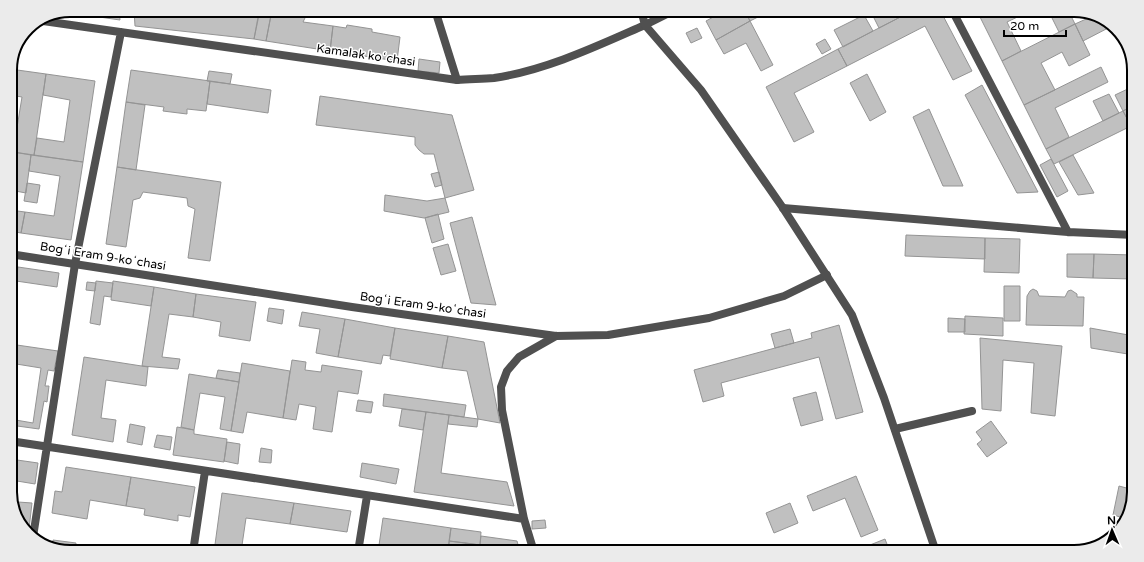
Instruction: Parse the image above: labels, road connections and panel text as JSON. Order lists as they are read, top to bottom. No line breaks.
{"streets":{"street":["Kamalak koʻchasi","Bogʻi Eram 9-koʻchasi"]},"scale_bar":"20 m","north":"top"}
